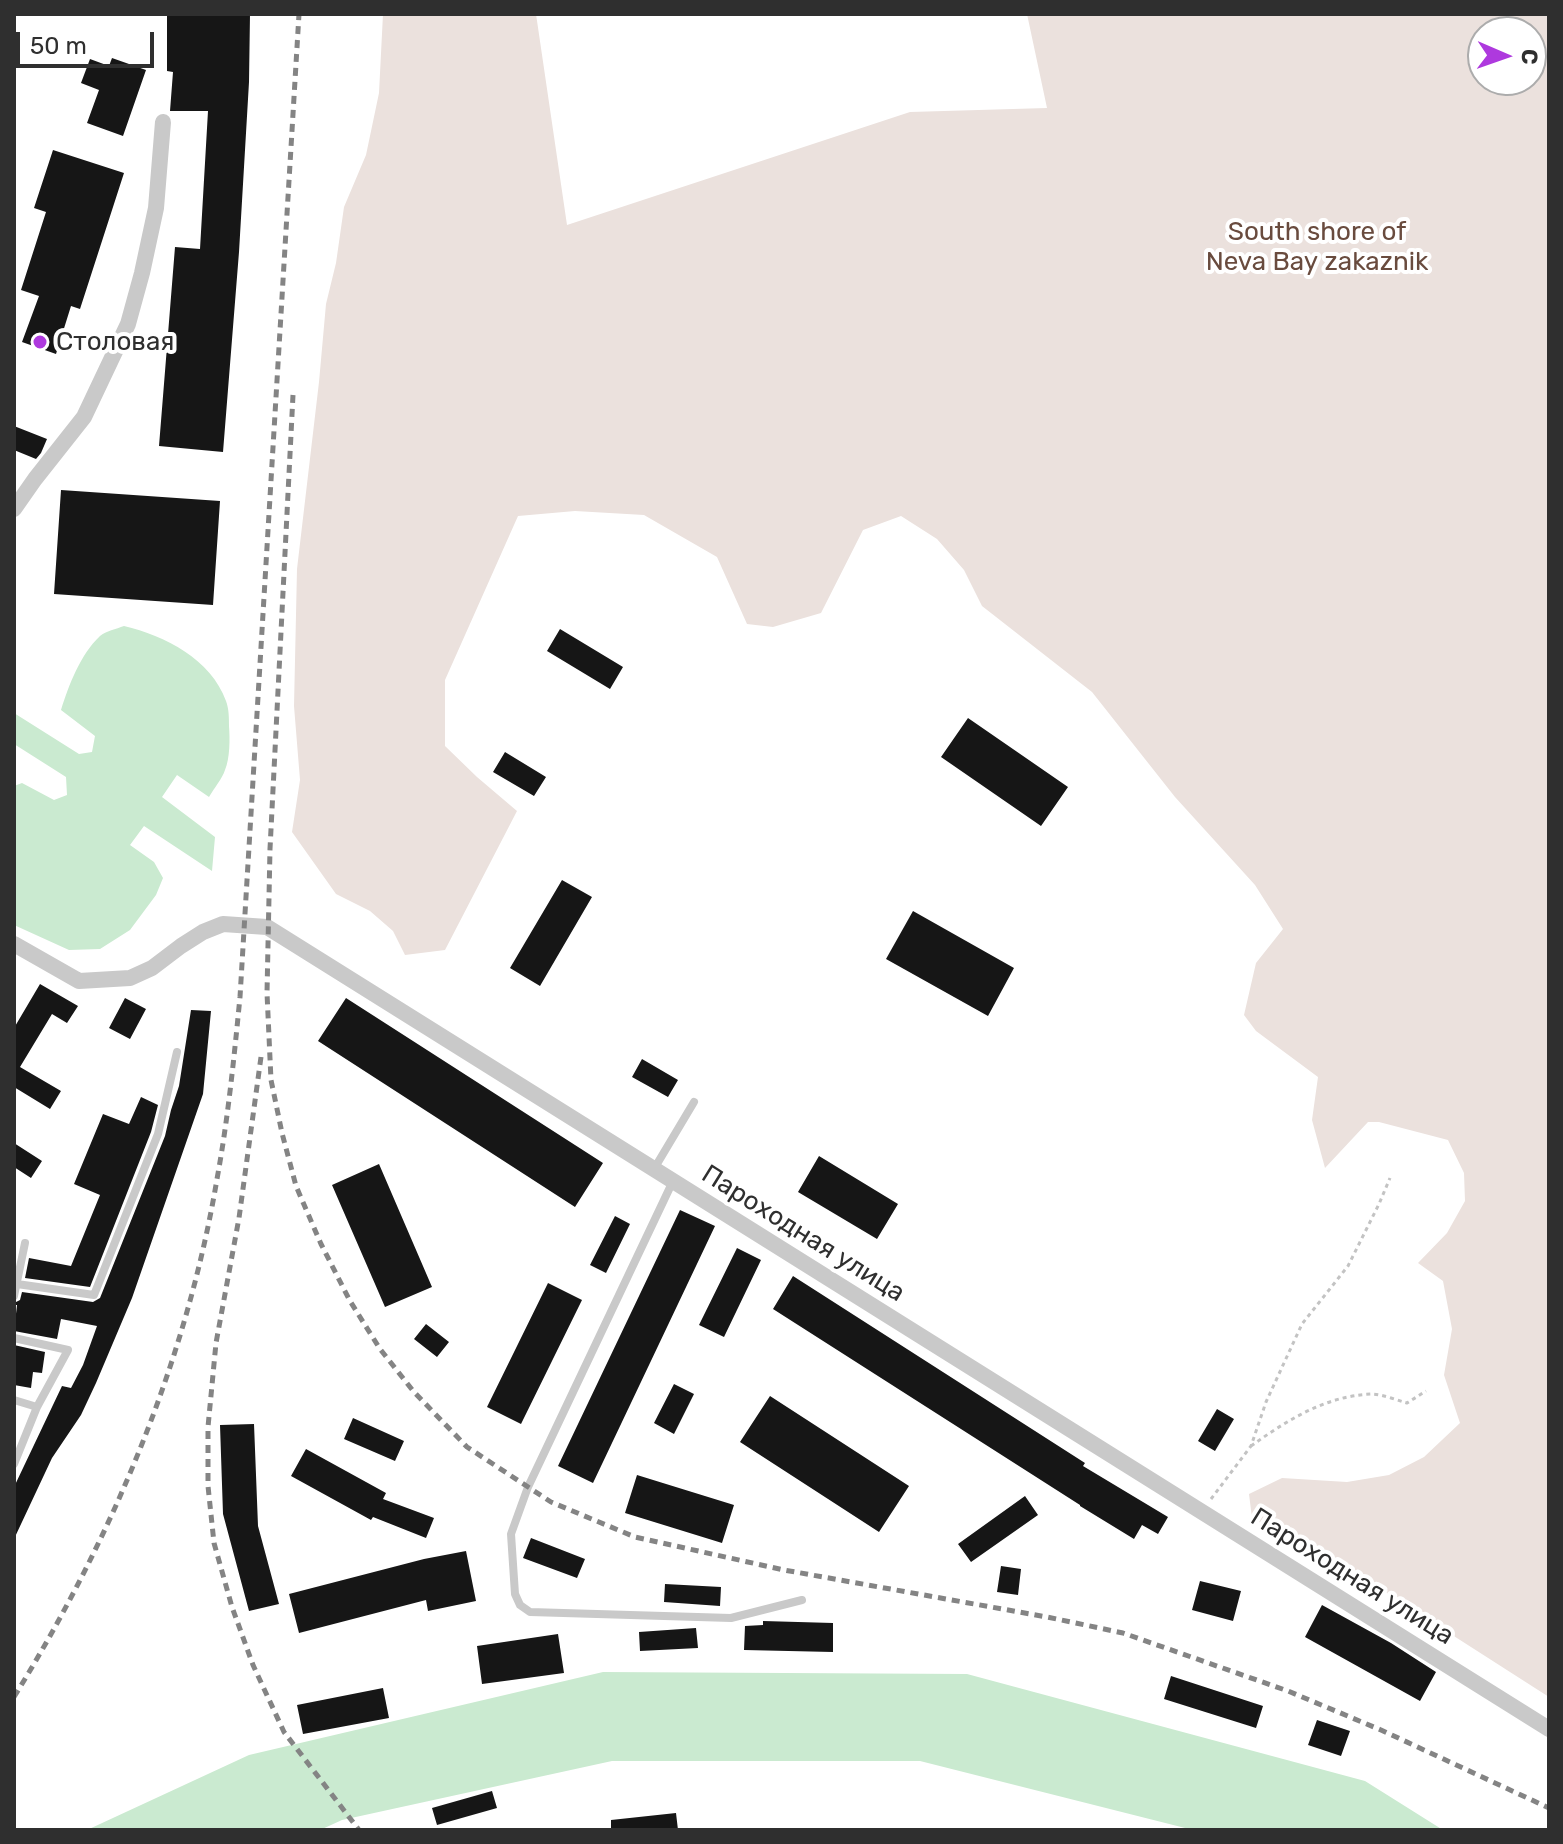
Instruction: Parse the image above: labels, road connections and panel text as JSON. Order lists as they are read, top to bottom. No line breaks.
{"streets":{"street":["Пароходная улица"]},"parks":["South shore of Neva Bay zakaznik"],"places":["Столовая"],"scale_bar":"50 m","north":"right"}
